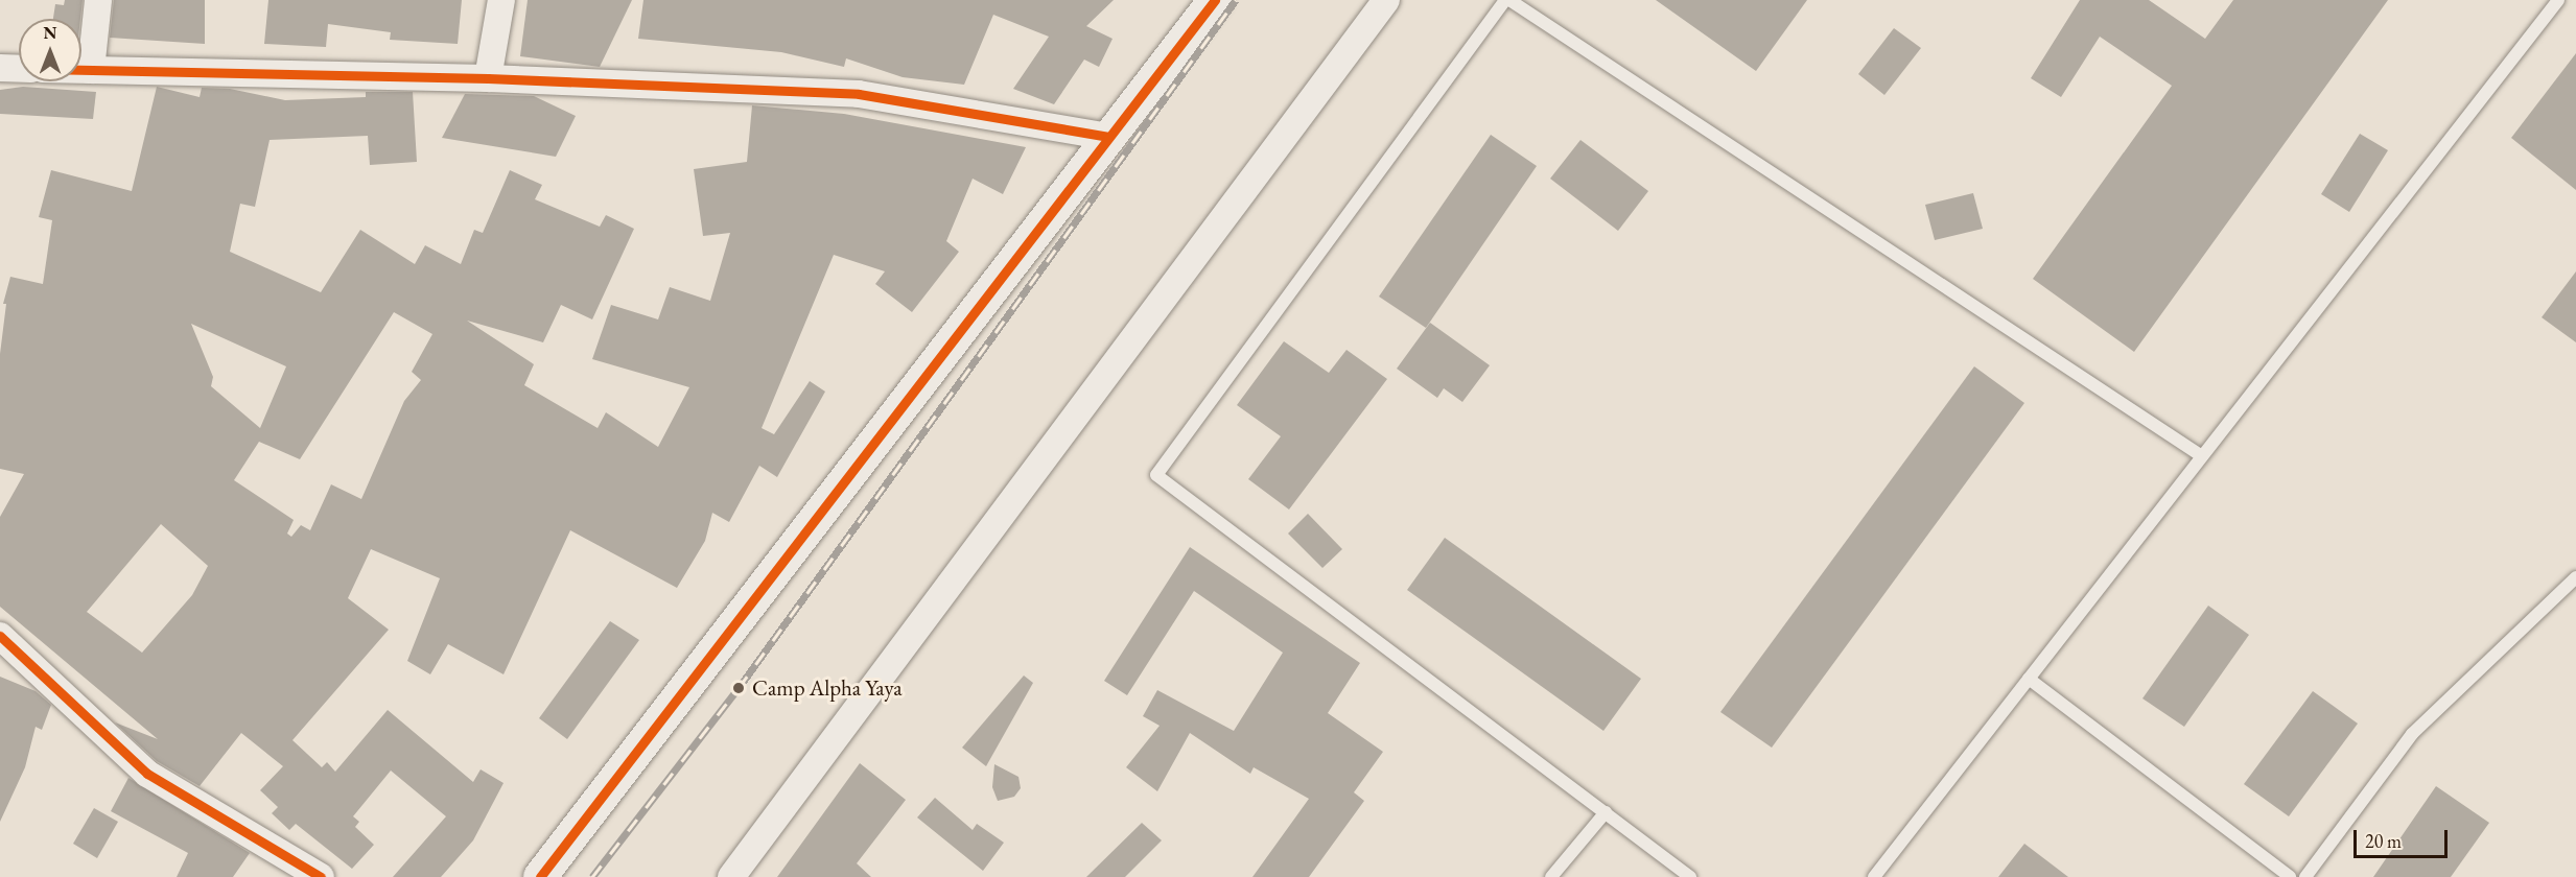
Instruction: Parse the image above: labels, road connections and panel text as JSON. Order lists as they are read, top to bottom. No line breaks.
{"places":["Camp Alpha Yaya"],"scale_bar":"20 m","north":"top"}
